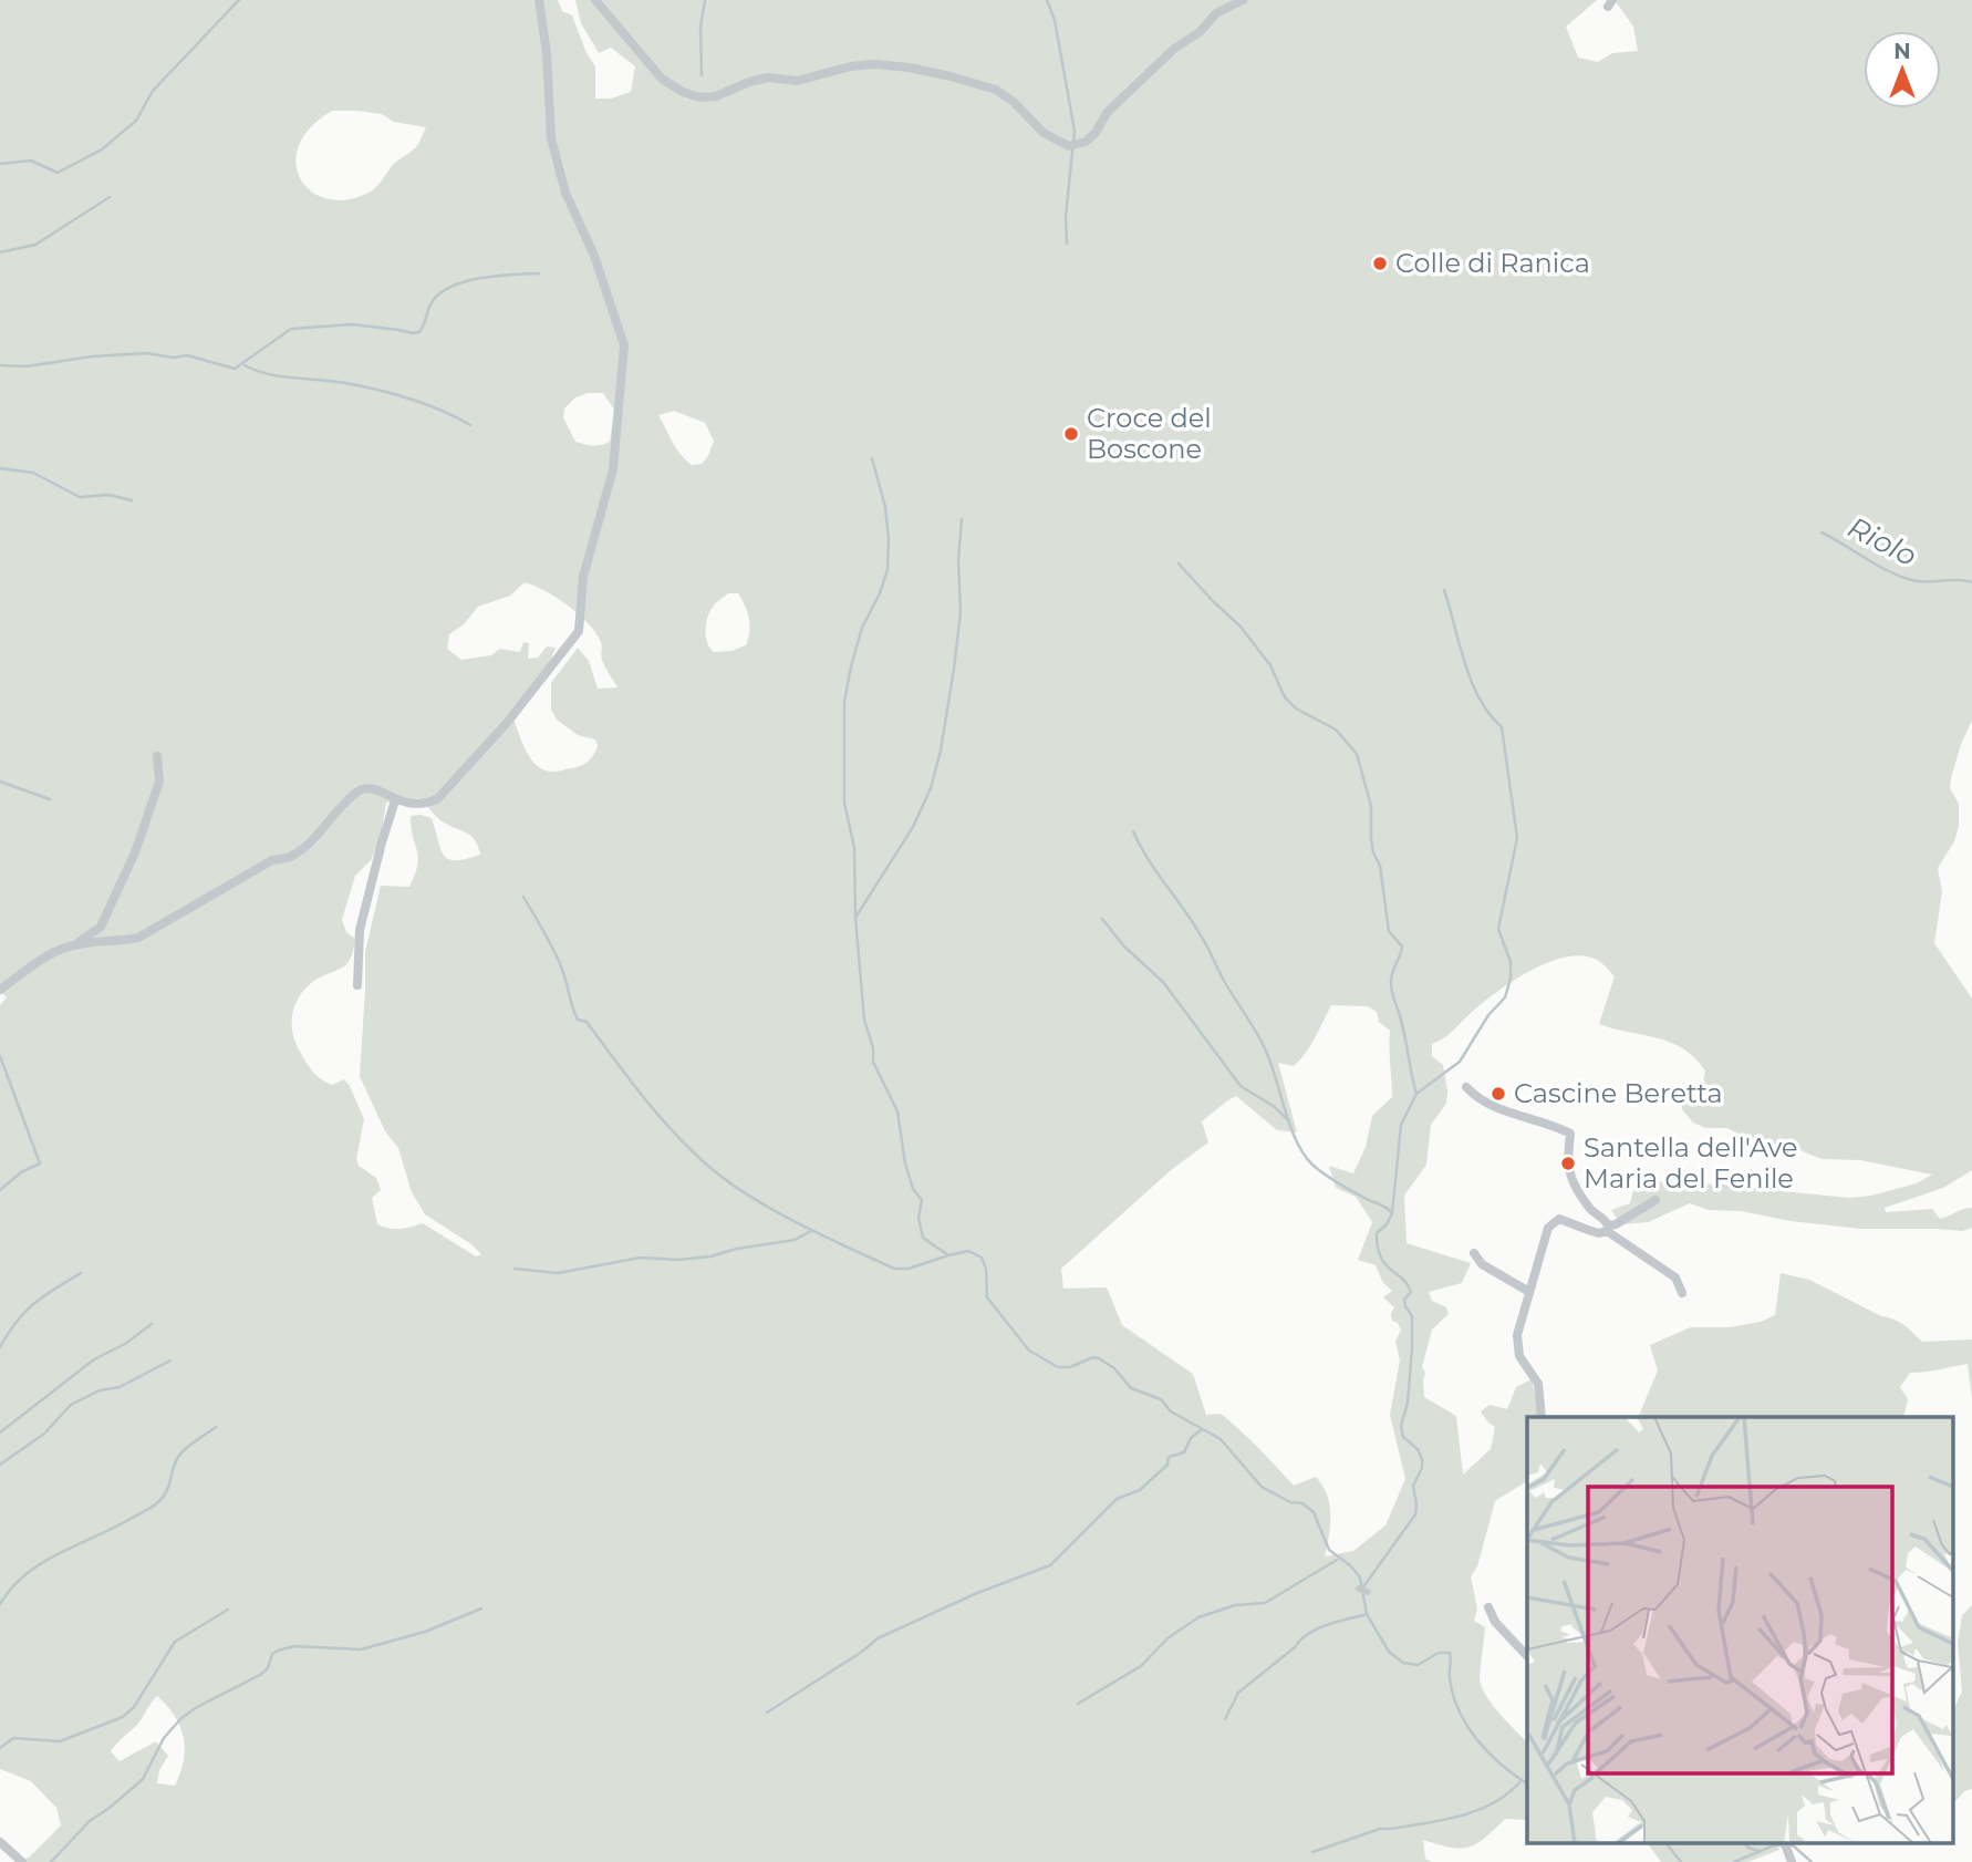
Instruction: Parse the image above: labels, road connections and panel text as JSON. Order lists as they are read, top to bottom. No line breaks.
{"water":["Riolo"],"places":["Colle di Ranica","Croce del Boscone","Cascine Beretta","Santella dell'Ave Maria del Fenile"],"north":"top"}
